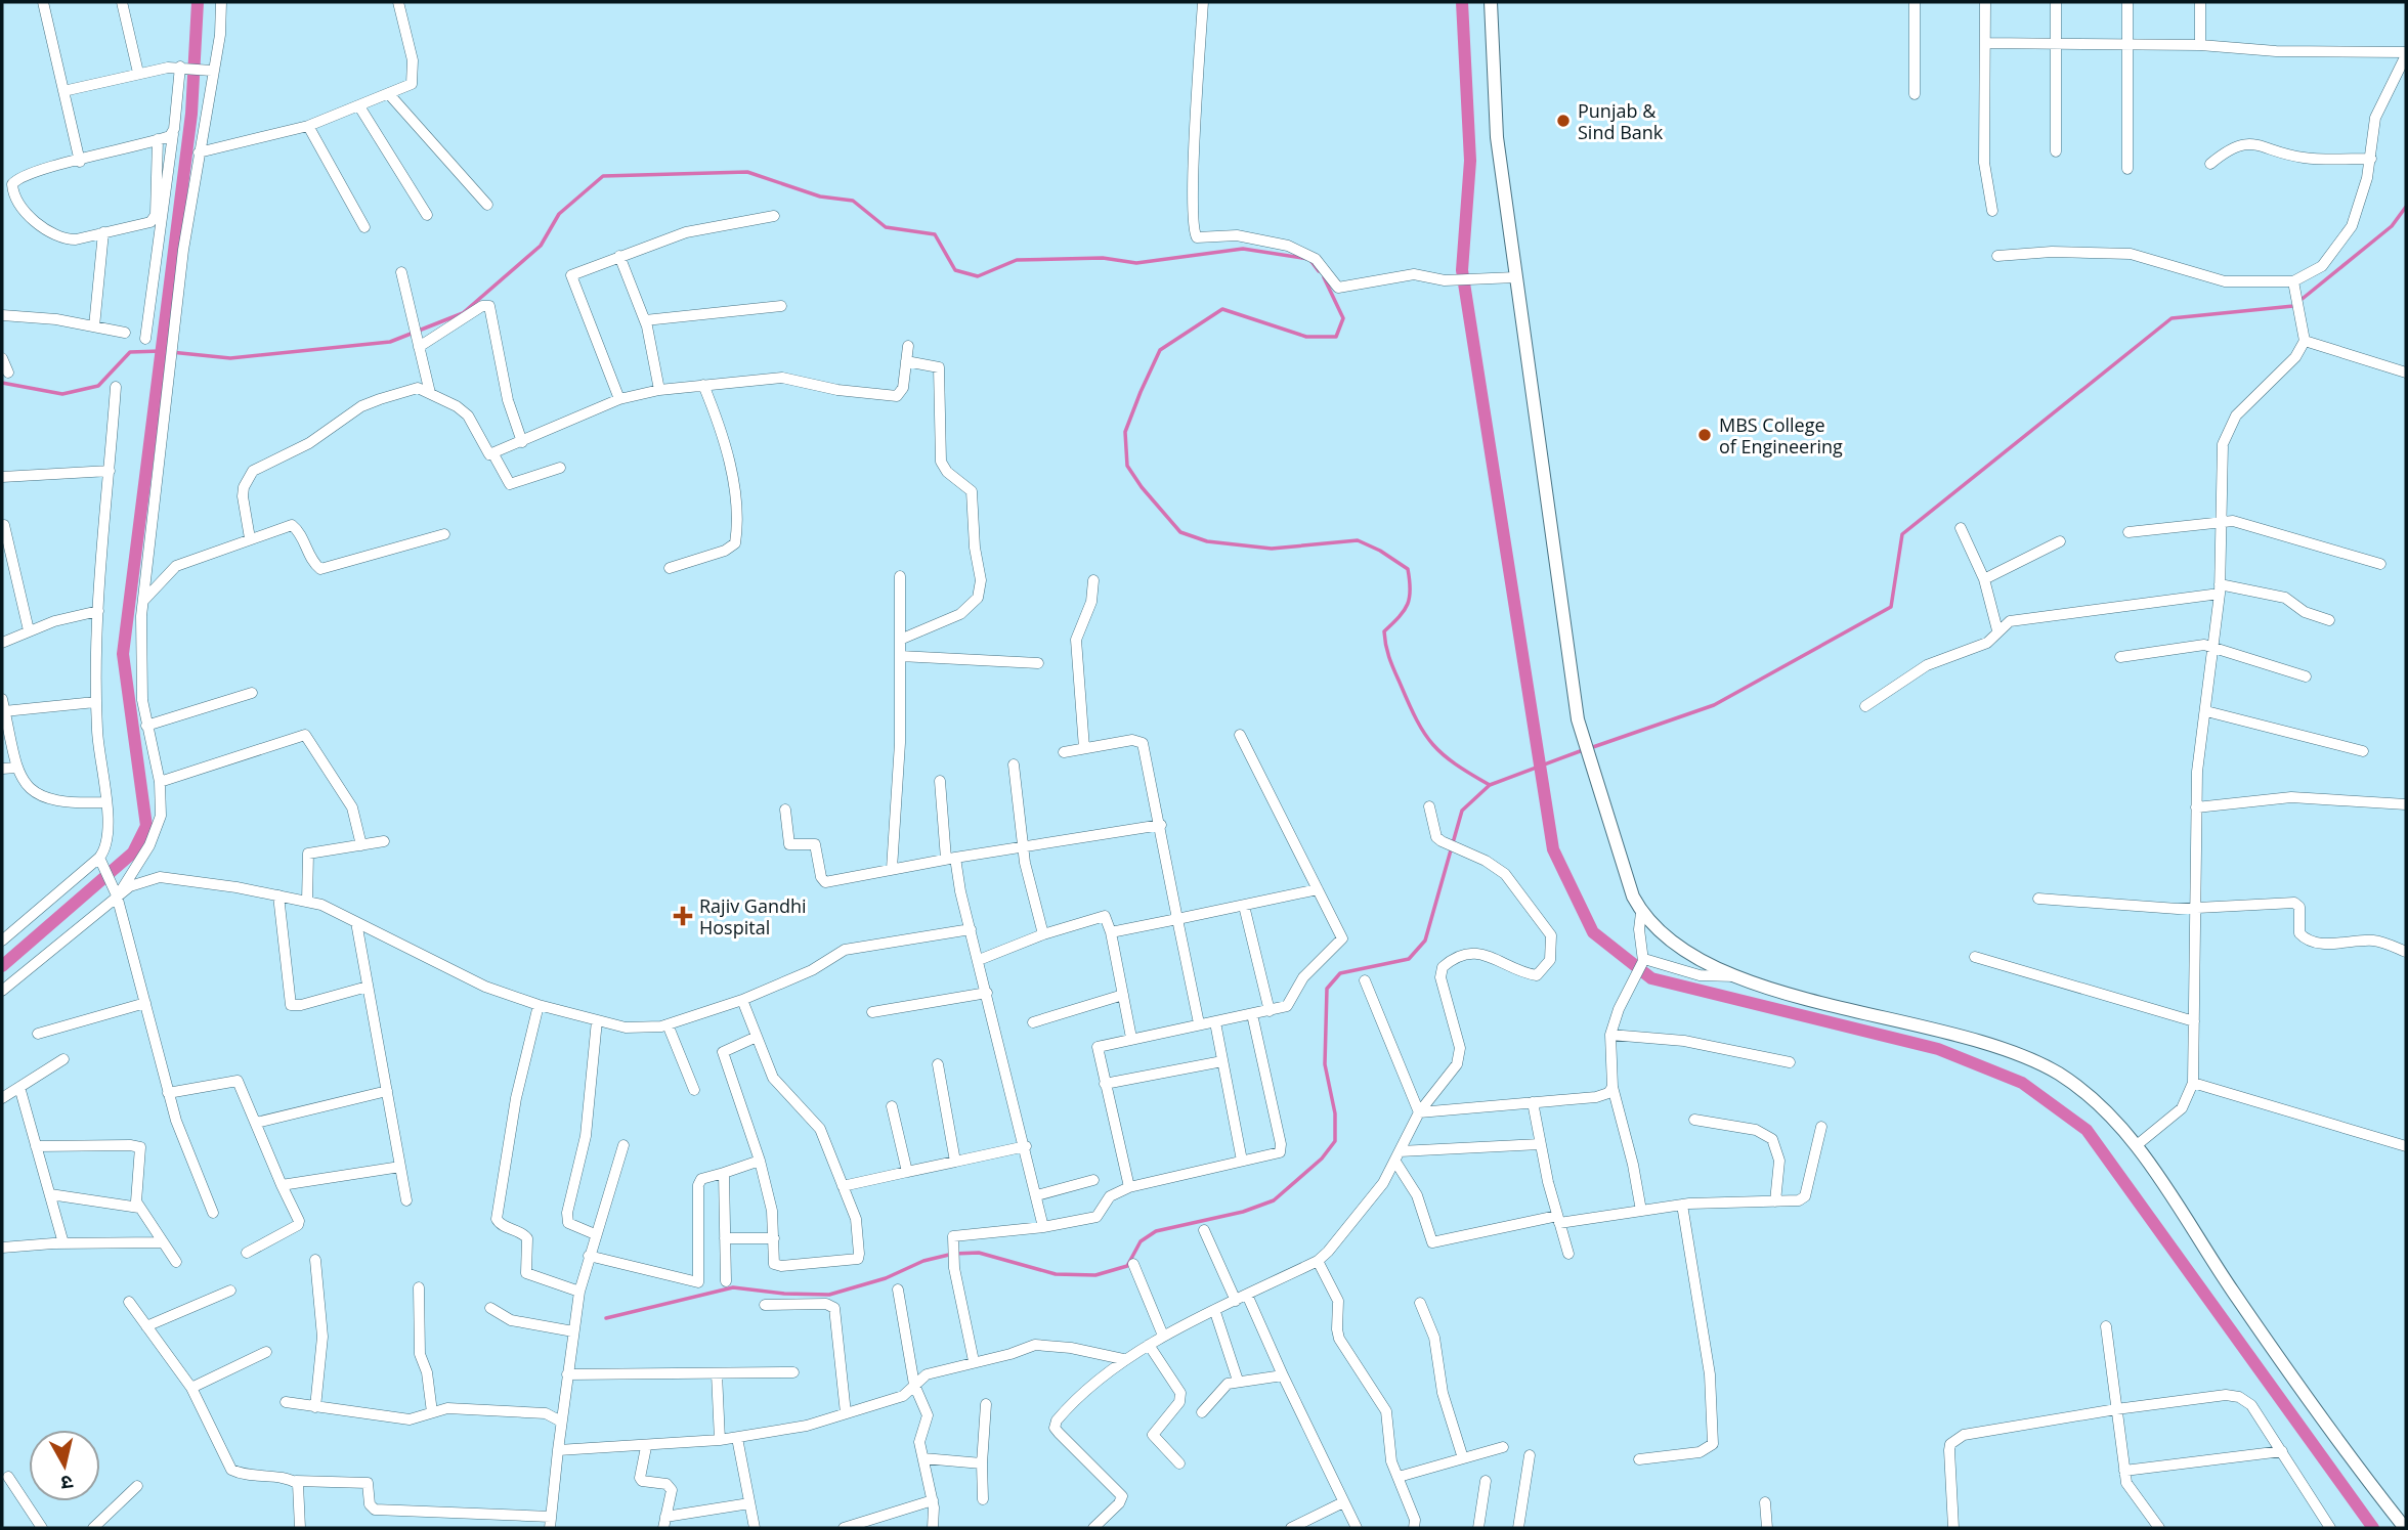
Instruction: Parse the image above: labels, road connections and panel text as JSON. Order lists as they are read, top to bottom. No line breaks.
{"places":{"other":["Punjab & Sind Bank","MBS College of Engineering"],"health":["Rajiv Gandhi Hospital"]},"north":"bottom"}
